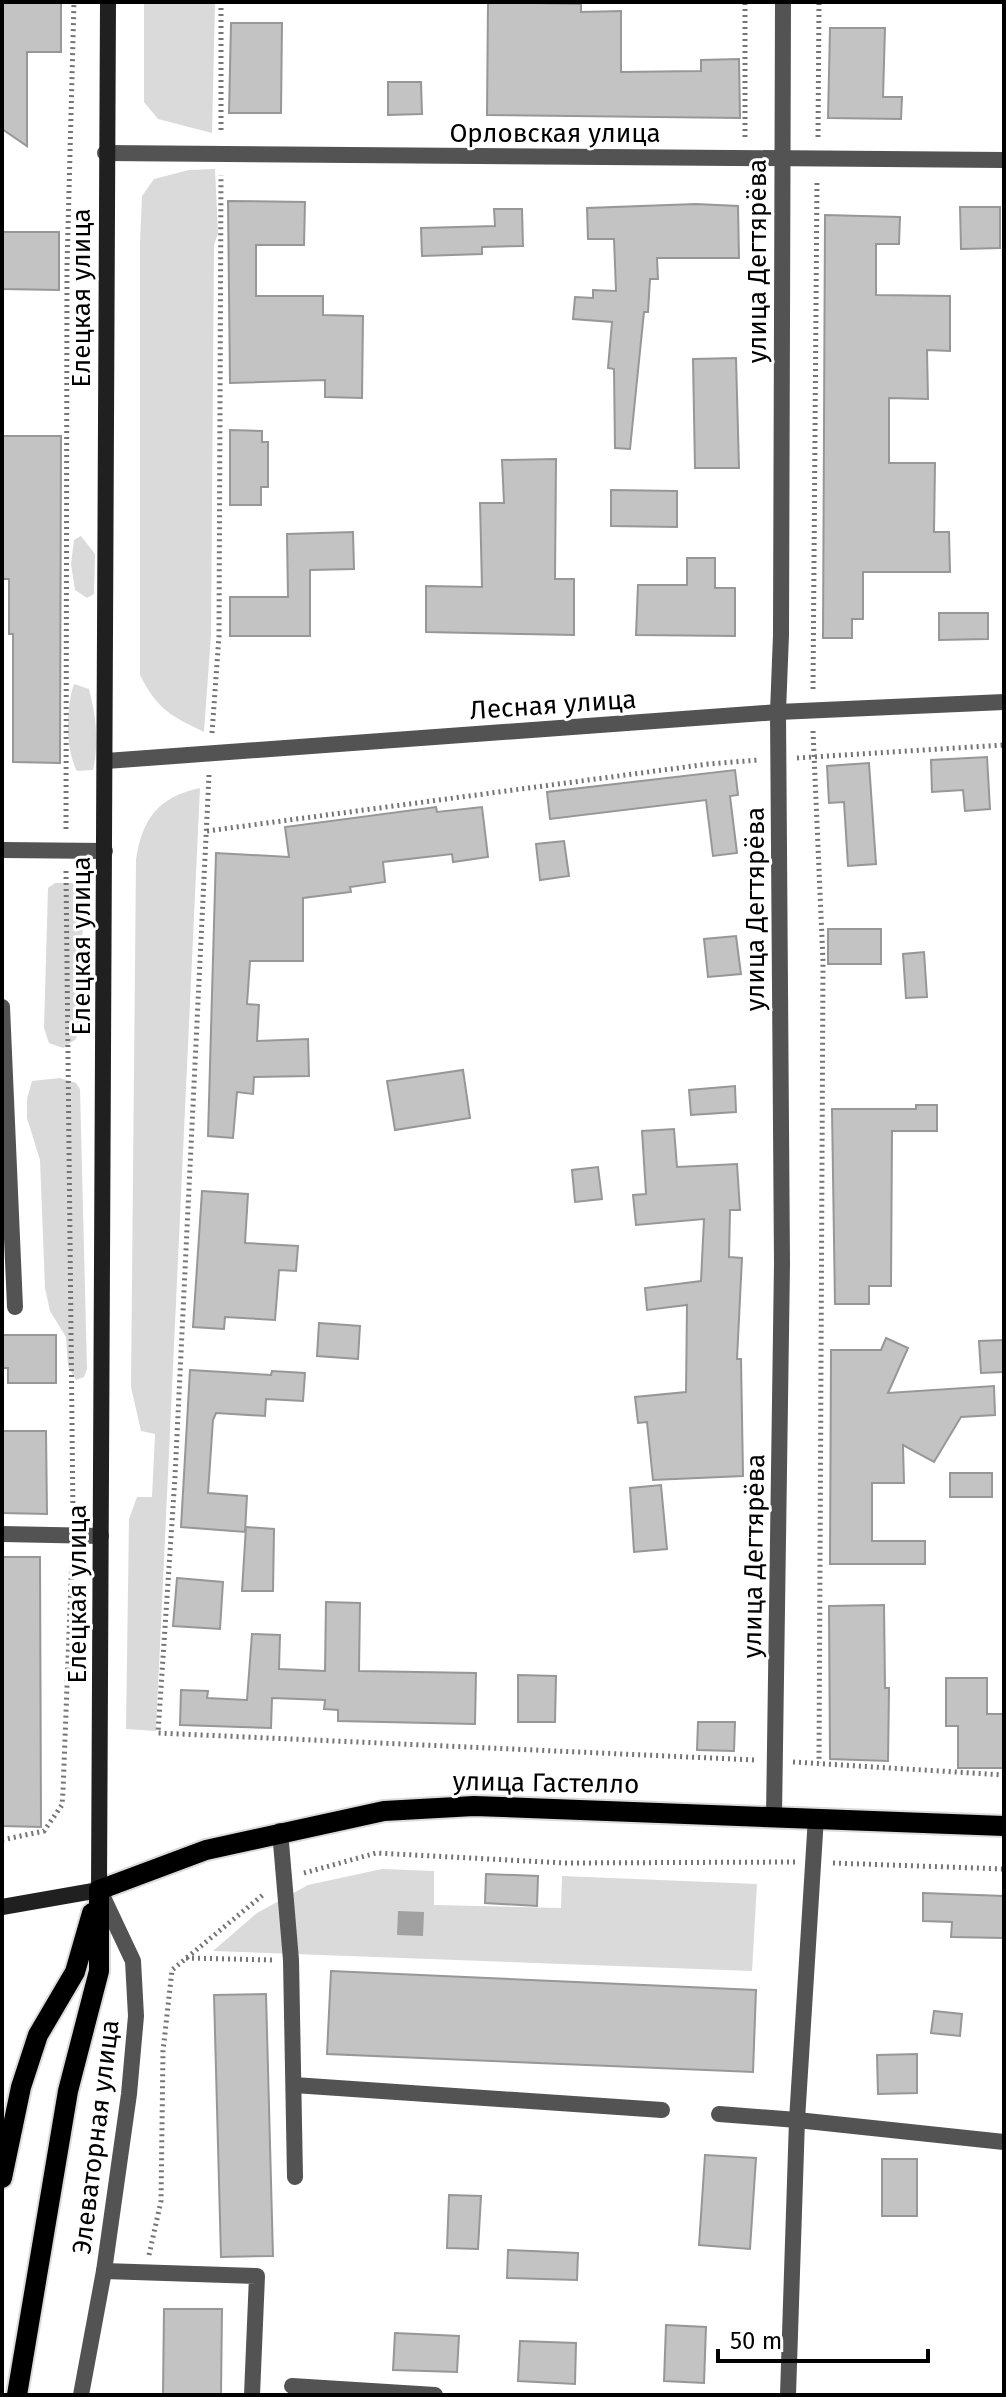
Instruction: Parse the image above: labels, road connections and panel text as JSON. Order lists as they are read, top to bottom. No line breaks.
{"streets":{"main road":["Елецкая улица","улица Гастелло"],"street":["Орловская улица","улица Дегтярёва","Лесная улица","Элеваторная улица"]},"crossings":[["Орловская улица","улица Дегтярёва"],["Орловская улица","Елецкая улица"],["улица Дегтярёва","Лесная улица"],["улица Дегтярёва","улица Гастелло"],["Елецкая улица","Лесная улица"],["Елецкая улица","улица Гастелло"],["Елецкая улица","Элеваторная улица"],["улица Гастелло","Элеваторная улица"]],"scale_bar":"50 m"}
